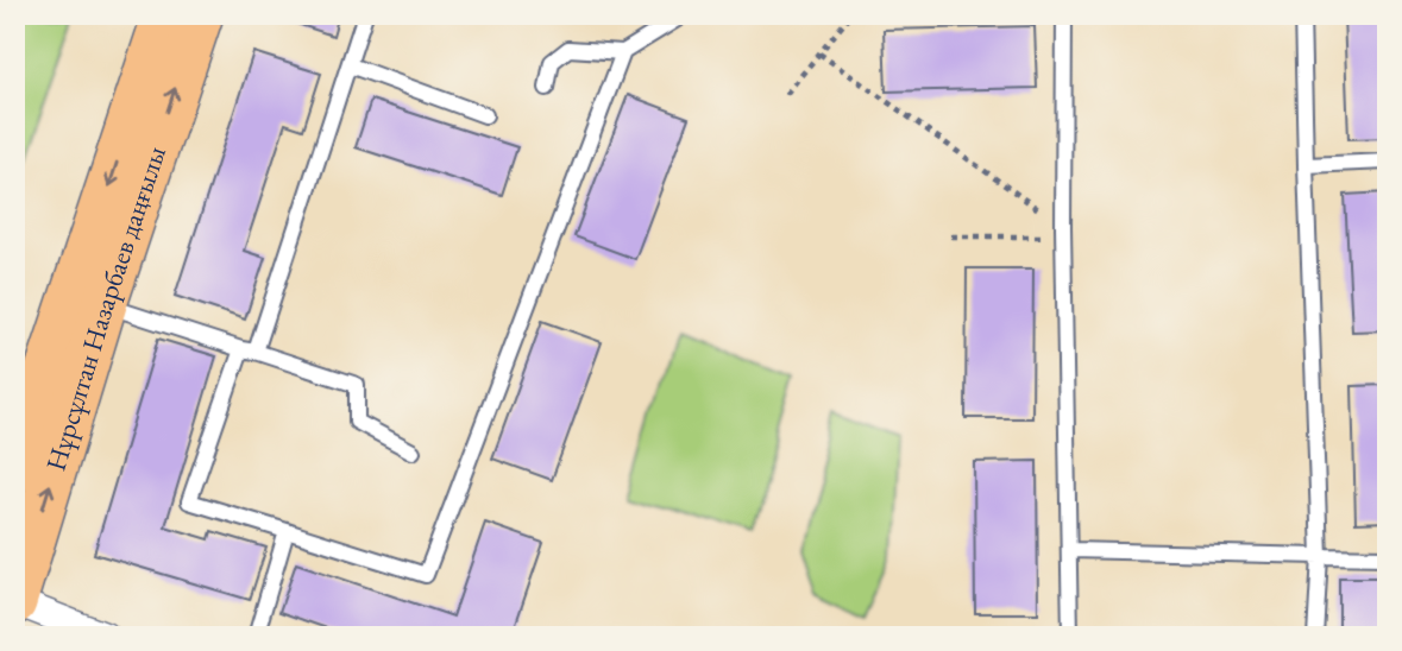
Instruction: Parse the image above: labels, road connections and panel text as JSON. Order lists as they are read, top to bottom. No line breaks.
{"streets":{"main road":["Нұрсұлтан Назарбаев даңғылы"]}}
